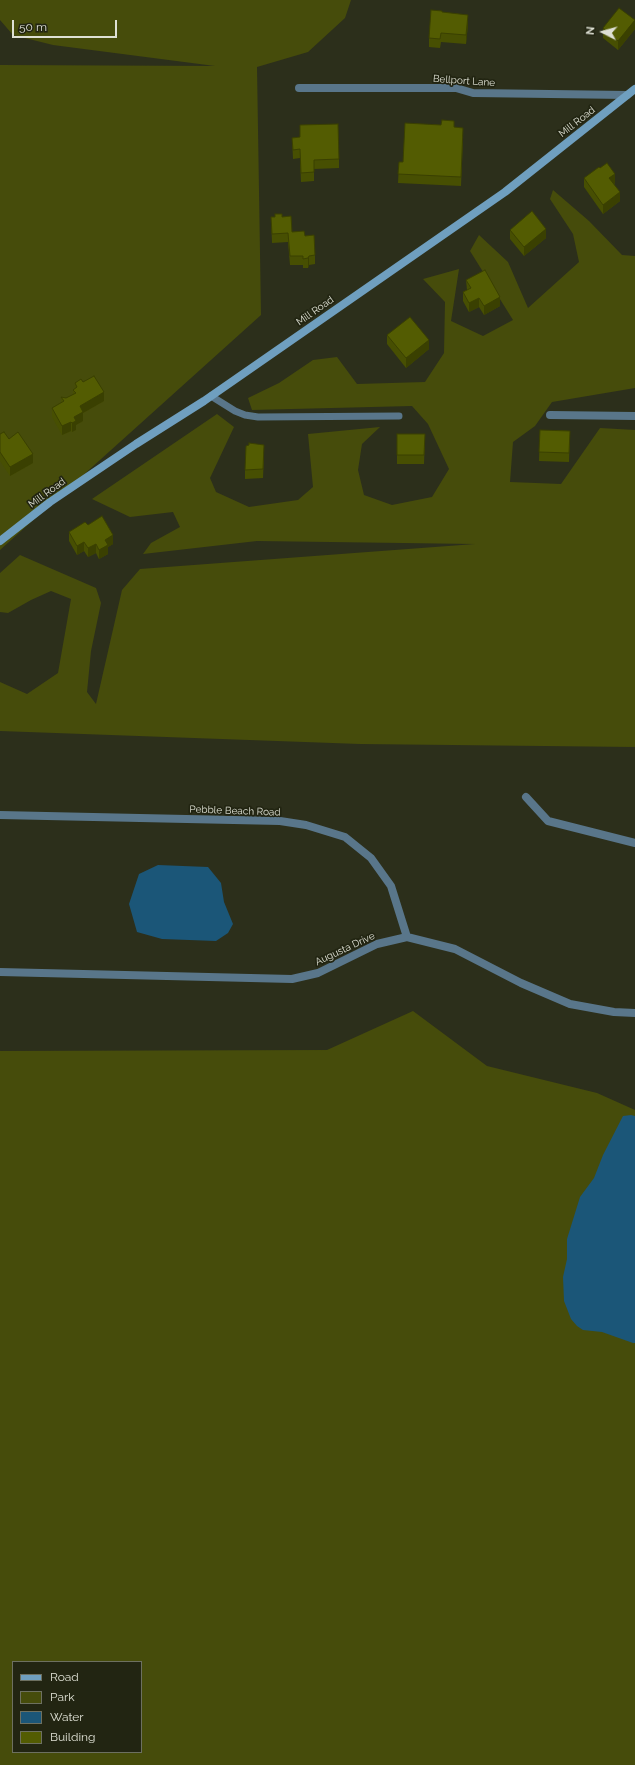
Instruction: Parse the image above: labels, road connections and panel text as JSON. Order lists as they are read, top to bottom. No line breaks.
{"streets":{"main road":["Mill Road"],"street":["Bellport Lane","Pebble Beach Road","Augusta Drive"]},"crossings":[["Bellport Lane","Mill Road"],["Pebble Beach Road","Augusta Drive"]],"legend":["Road","Park","Water","Building"],"scale_bar":"50 m","north":"left"}
